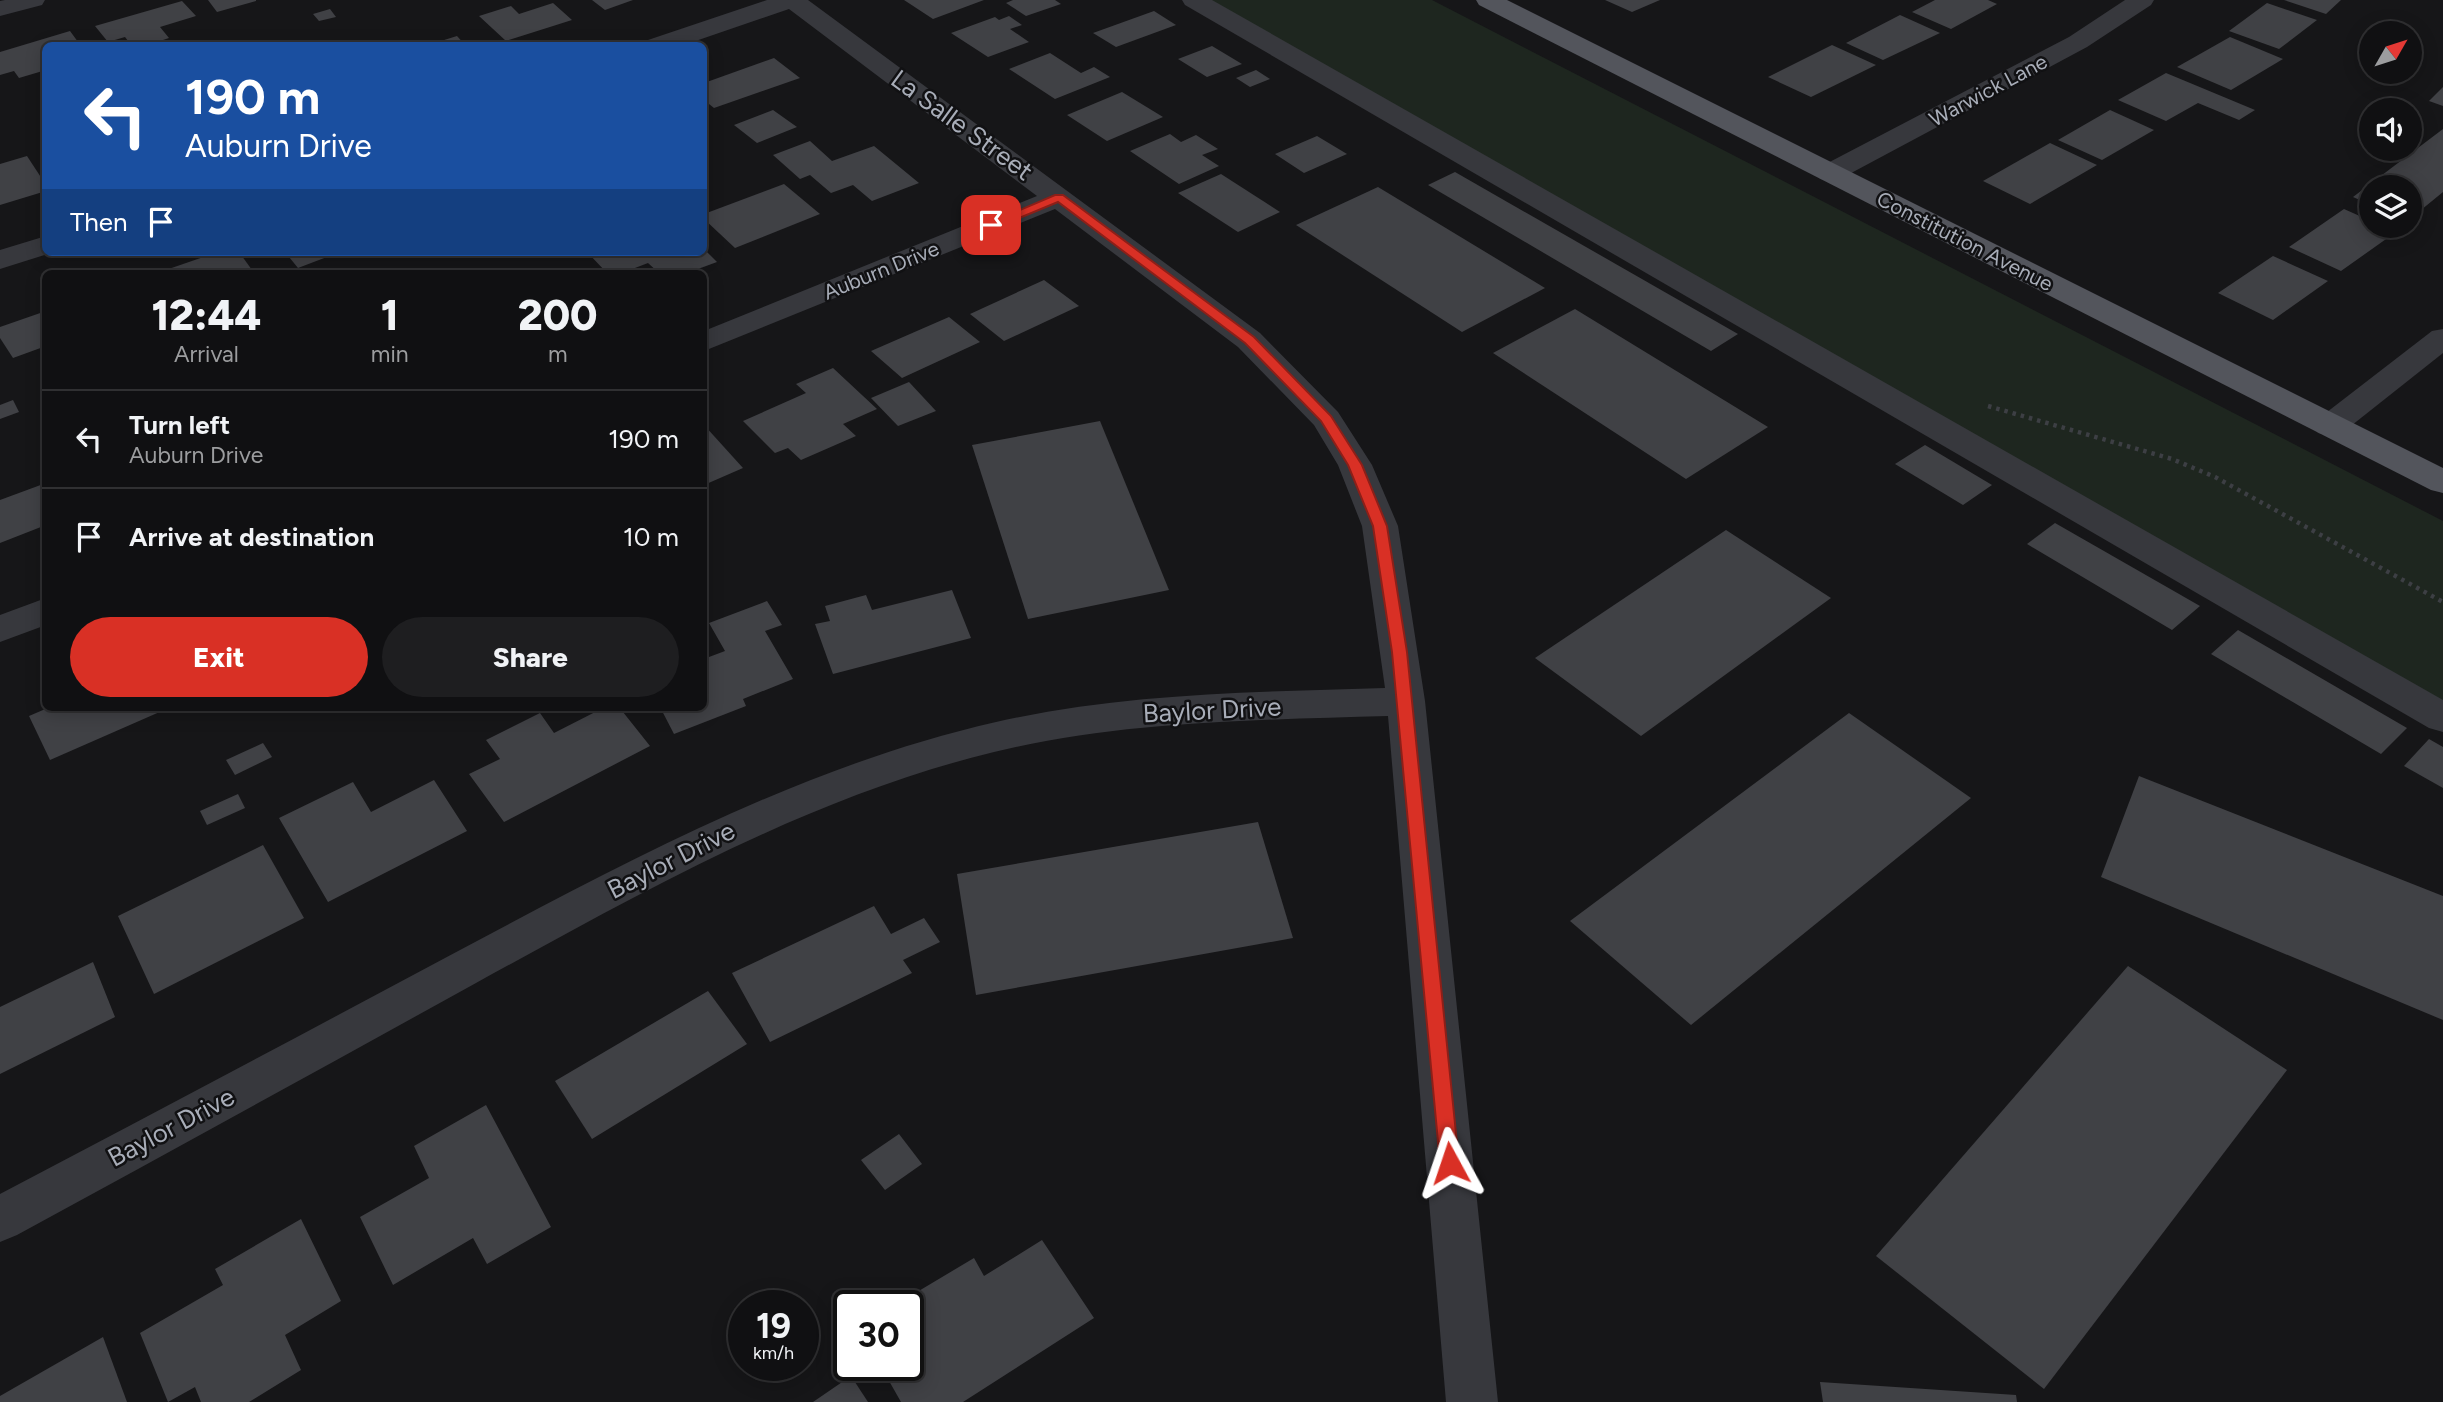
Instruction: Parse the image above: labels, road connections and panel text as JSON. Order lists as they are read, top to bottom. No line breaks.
{"streets":{"main road":["Constitution Avenue"],"street":["Warwick Lane","La Salle Street","Auburn Drive","Baylor Drive"]},"crossings":[["Warwick Lane","Constitution Avenue"],["La Salle Street","Auburn Drive"],["La Salle Street","Baylor Drive"]],"north":"top right","page":{"turn":["190 m","Auburn Drive"],"then":"Then","eta":["12:44","Arrival","1","min","200","m"],"list":[{"name":"Turn left","note":"Auburn Drive","value":"190 m"},{"name":"Arrive at destination","value":"10 m"}],"buttons":["Exit","Share"],"speed":"19 km/h","limit":"30"}}
